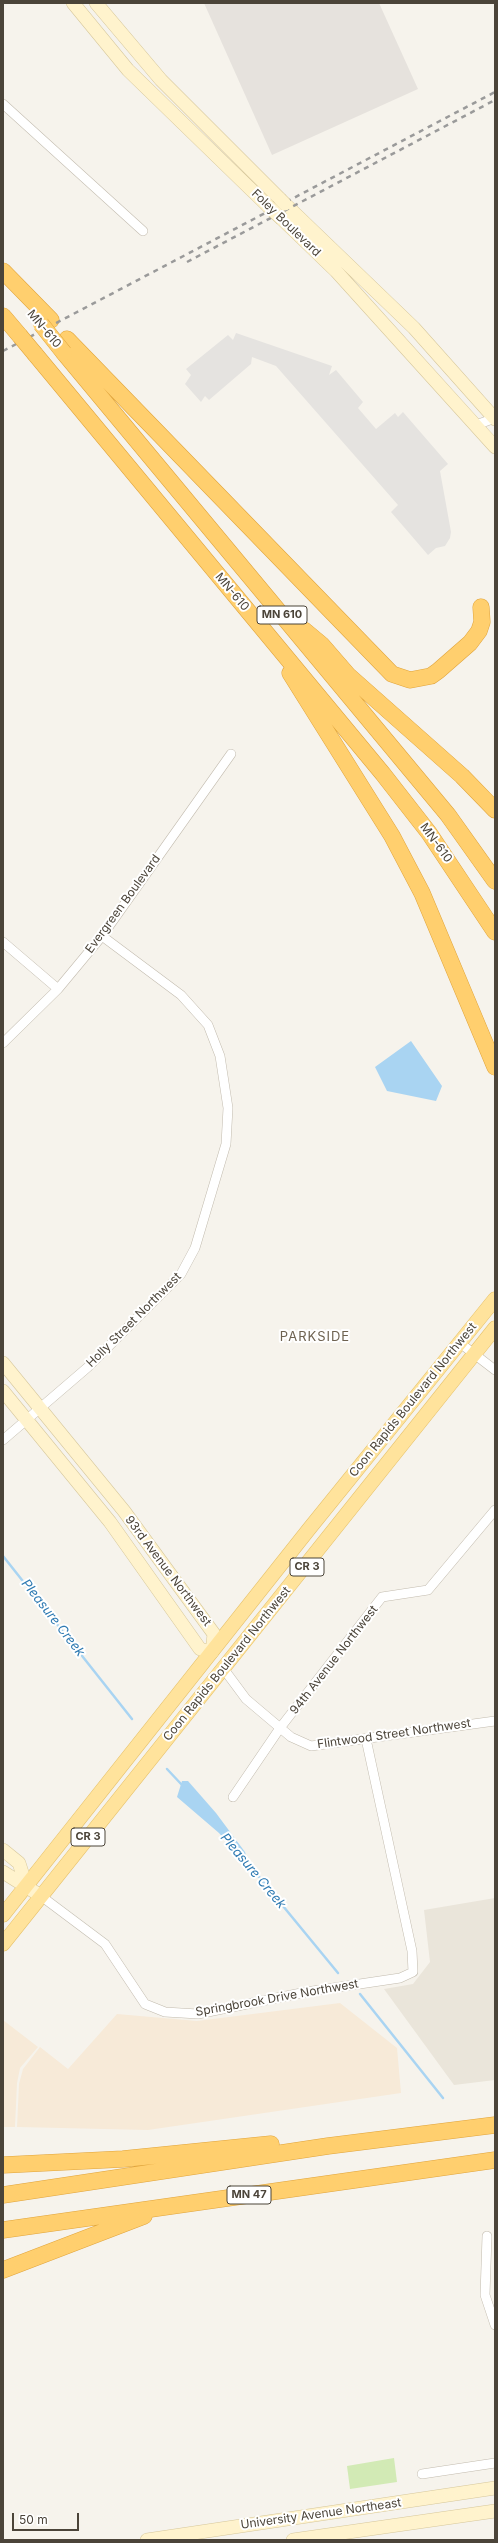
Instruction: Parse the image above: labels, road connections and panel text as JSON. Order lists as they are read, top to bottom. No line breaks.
{"streets":{"highway":["MN-610","MN 610","MN 47"],"main road":["Foley Boulevard","Coon Rapids Boulevard Northwest","CR 3","93rd Avenue Northwest","Flintwood Street Northwest","Springbrook Drive Northwest","University Avenue Northeast"],"street":["Evergreen Boulevard","Holly Street Northwest","94th Avenue Northwest"]},"crossings":[["Evergreen Boulevard","Holly Street Northwest"],["Holly Street Northwest","93rd Avenue Northwest"],["Coon Rapids Boulevard Northwest","93rd Avenue Northwest"],["Coon Rapids Boulevard Northwest","Flintwood Street Northwest"],["Coon Rapids Boulevard Northwest","Springbrook Drive Northwest"],["93rd Avenue Northwest","Flintwood Street Northwest"],["94th Avenue Northwest","Flintwood Street Northwest"],["Flintwood Street Northwest","Springbrook Drive Northwest"]],"districts":["PARKSIDE"],"water":["Pleasure Creek"],"scale_bar":"50 m"}
